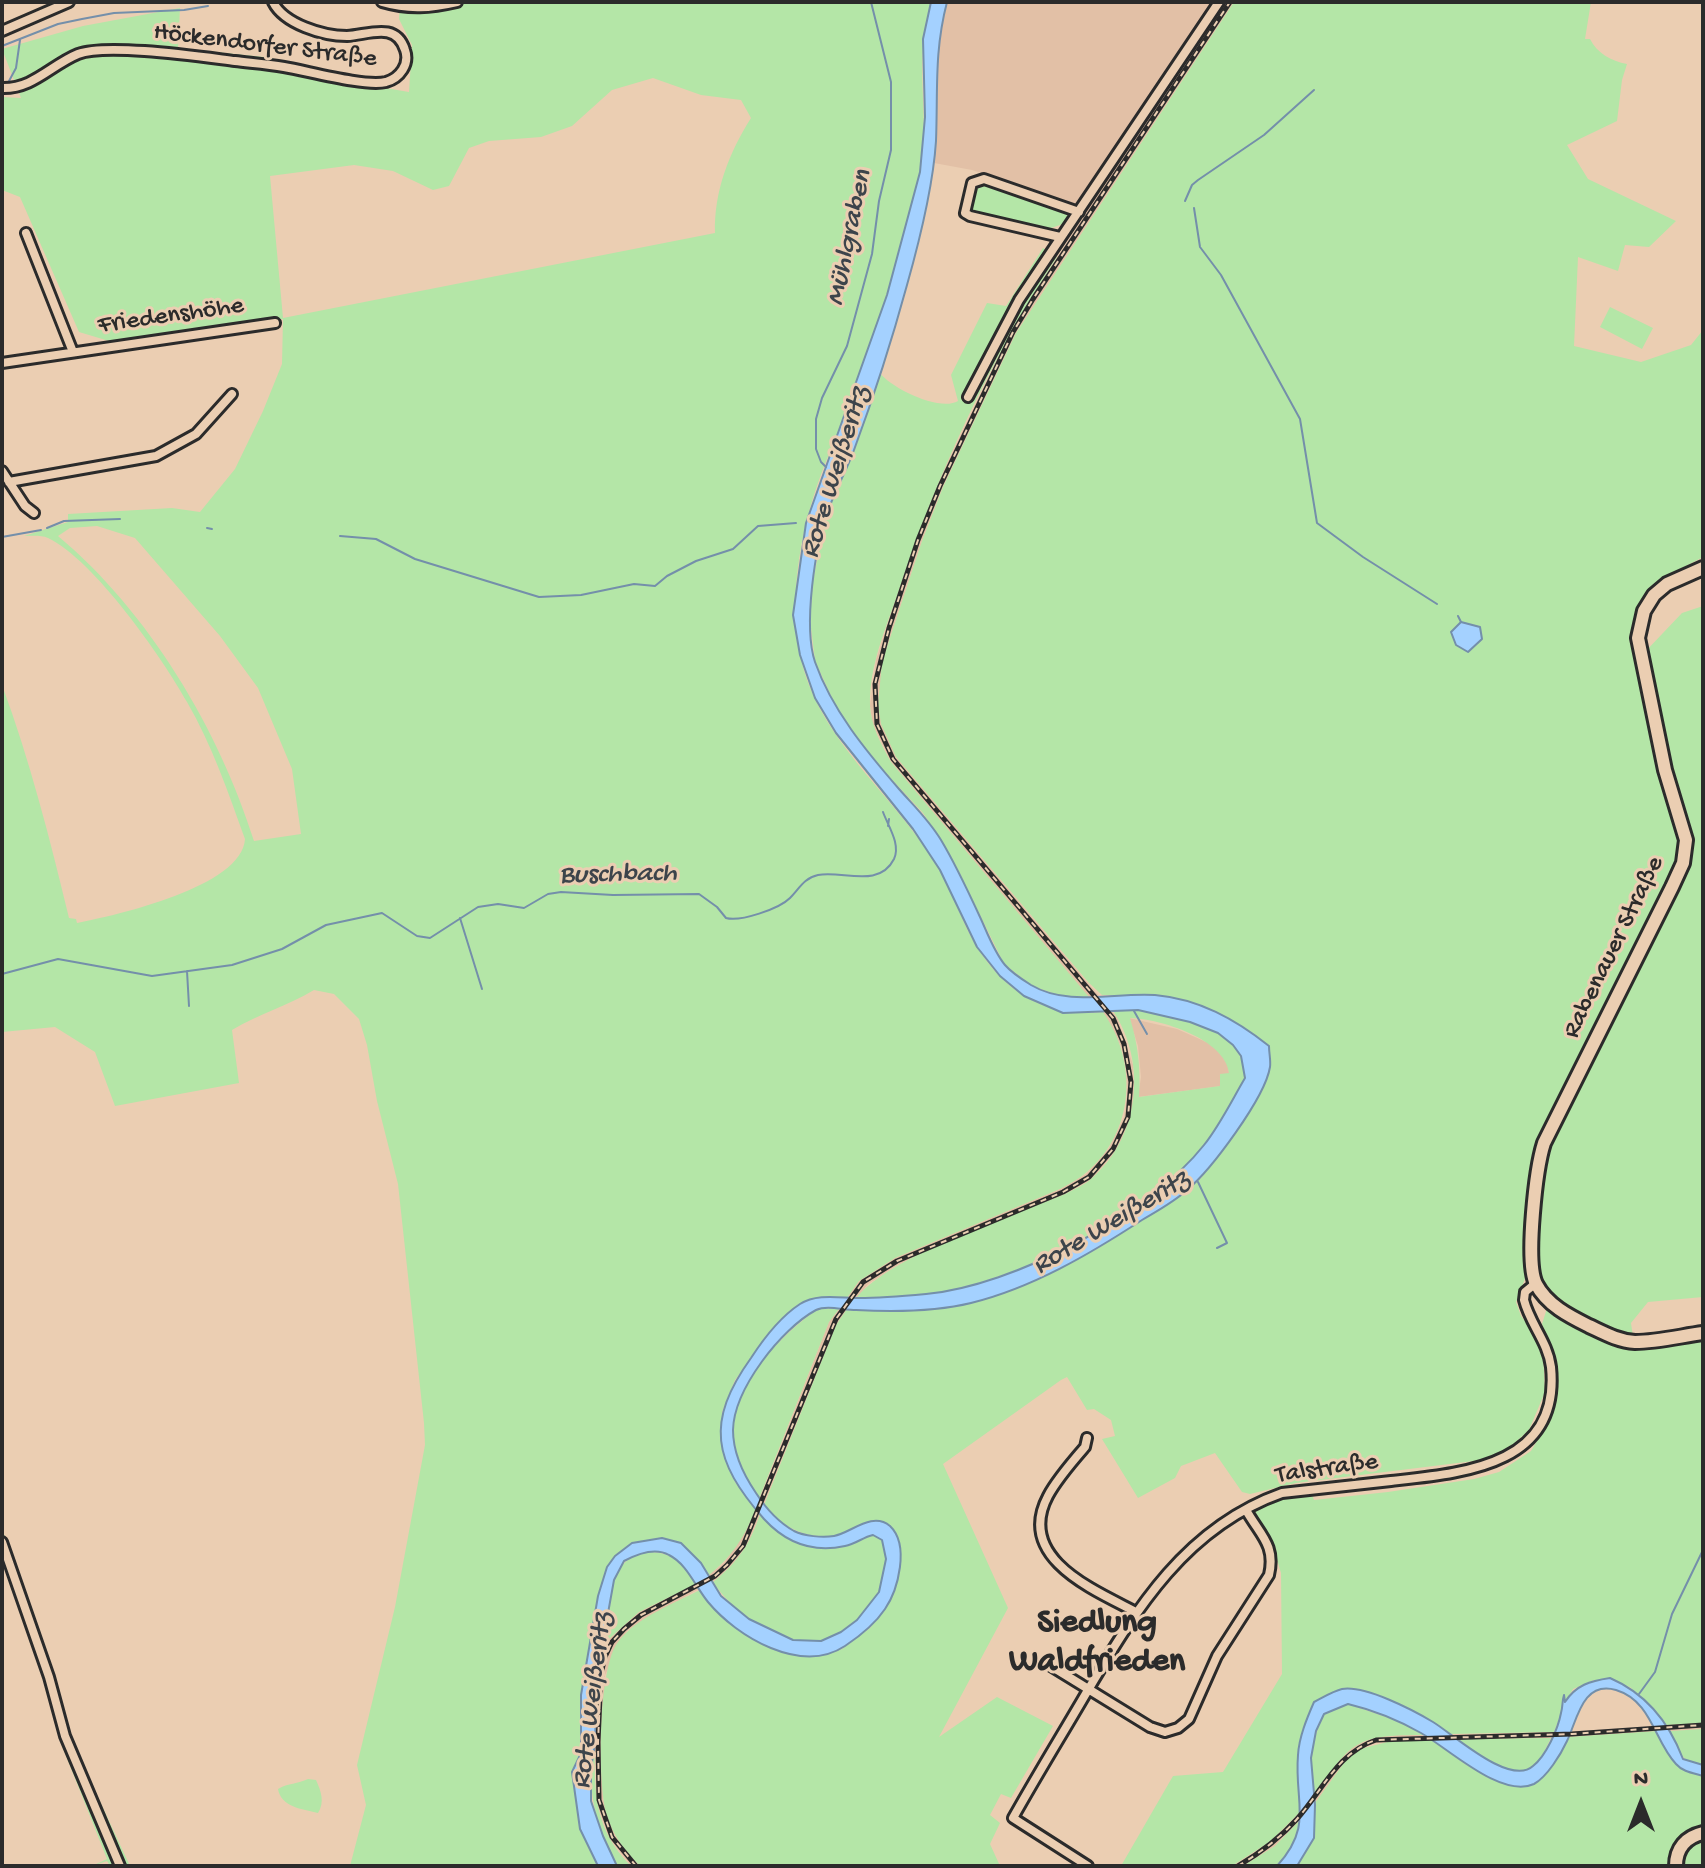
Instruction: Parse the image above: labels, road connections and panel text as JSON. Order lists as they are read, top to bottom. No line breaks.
{"streets":{"main road":["Rabenauer Straße"],"street":["Höckendorfer Straße","Friedenshöhe","Talstraße"]},"crossings":[["Rabenauer Straße","Talstraße"]],"districts":["Siedlung Waldfrieden"],"water":["Mühlgraben","Rote Weißeritz","Buschbach"],"north":"top"}
